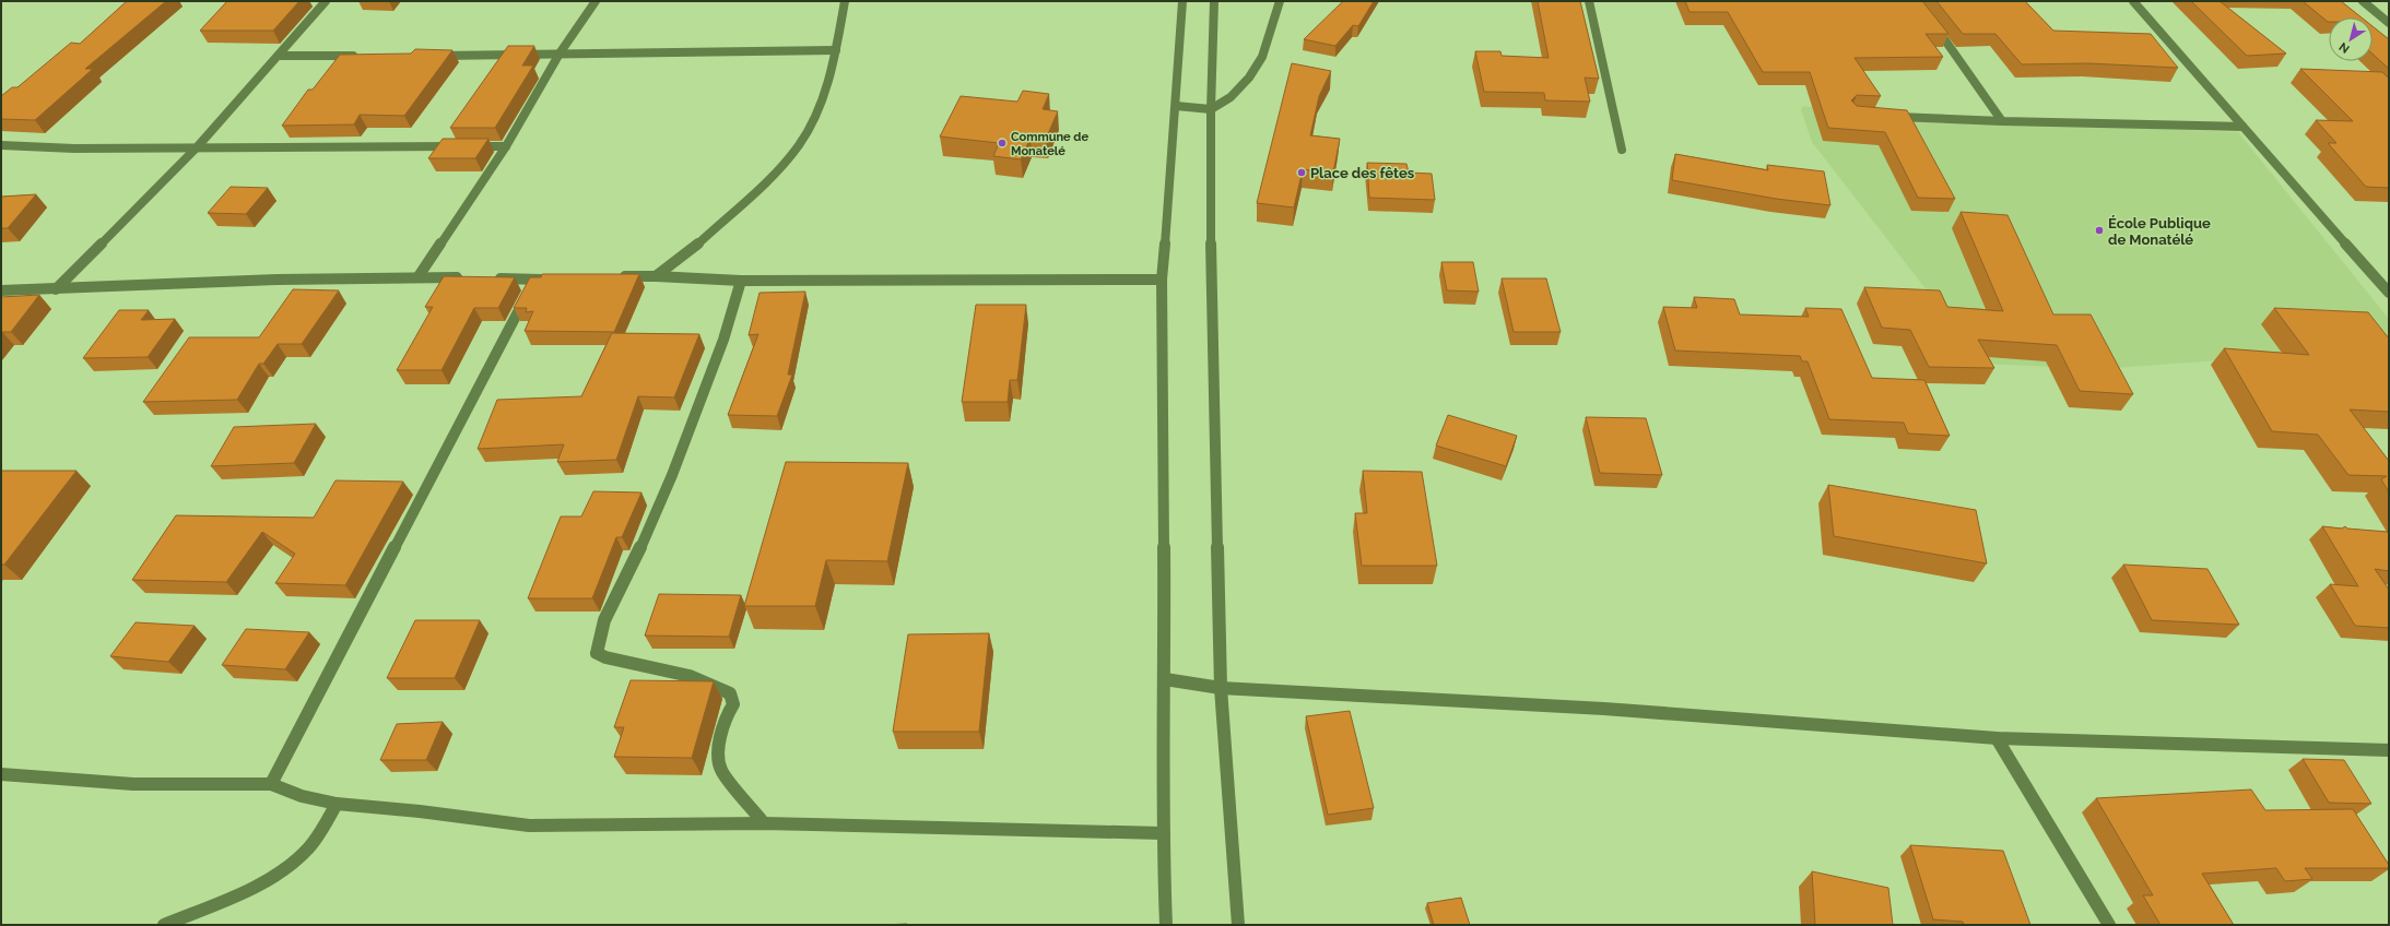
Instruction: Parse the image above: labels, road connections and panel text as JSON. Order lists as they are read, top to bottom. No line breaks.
{"places":["Commune de Monatelé","Place des fêtes","École Publique de Monatélé"],"north":"bottom left"}
